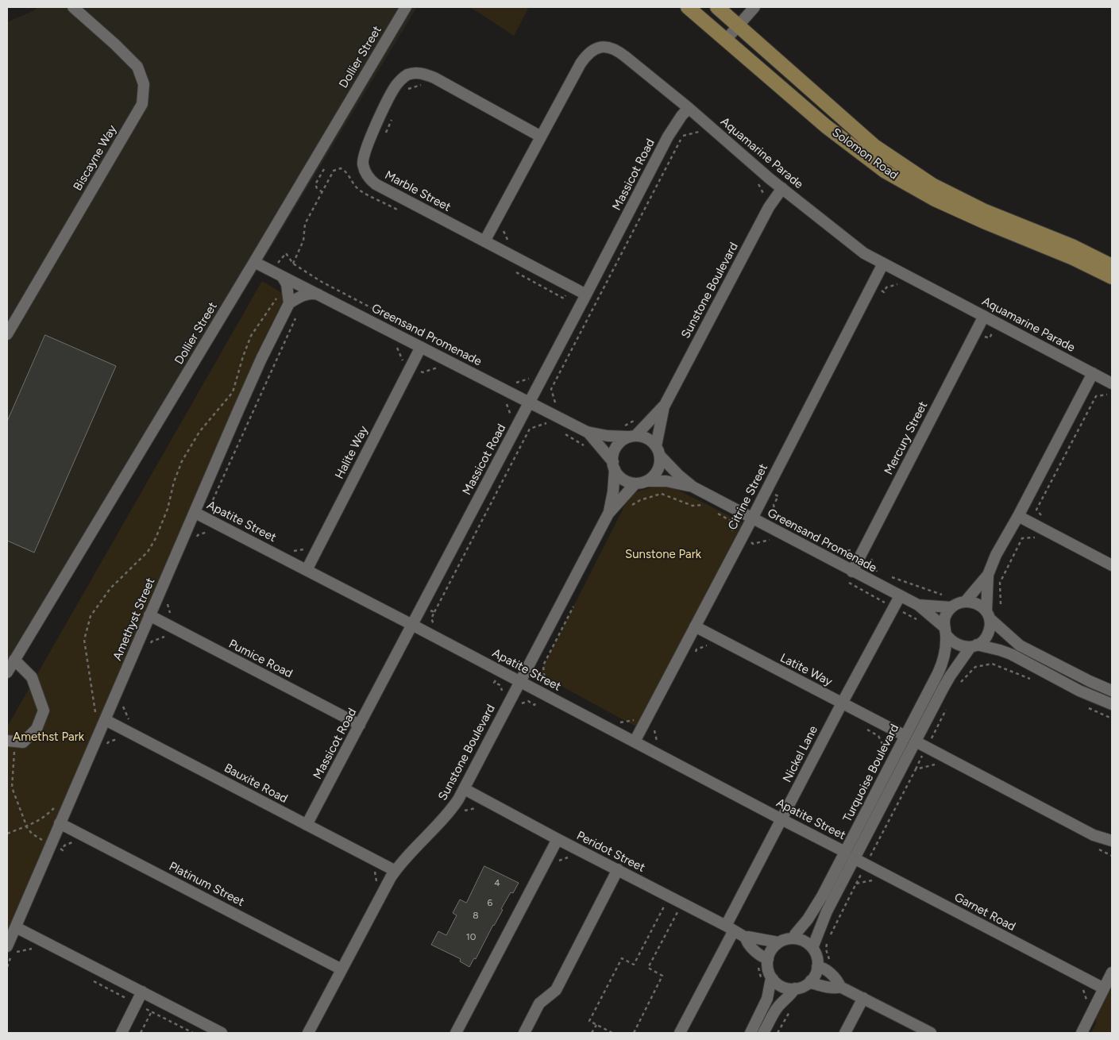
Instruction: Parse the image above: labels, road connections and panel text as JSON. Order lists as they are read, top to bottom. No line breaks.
{"streets":{"main road":["Solomon Road"],"street":["Dollier Street","Aquamarine Parade","Biscayne Way","Massicot Road","Marble Street","Sunstone Boulevard","Greensand Promenade","Mercury Street","Halite Way","Citrine Street","Apatite Street","Amethyst Street","Pumice Road","Latite Way","Nickel Lane","Turquoise Boulevard","Bauxite Road","Peridot Street","Platinum Street","Garnet Road"]},"crossings":[["Dollier Street","Greensand Promenade"],["Aquamarine Parade","Massicot Road"],["Aquamarine Parade","Marble Street"],["Aquamarine Parade","Sunstone Boulevard"],["Aquamarine Parade","Mercury Street"],["Aquamarine Parade","Citrine Street"],["Massicot Road","Marble Street"],["Massicot Road","Greensand Promenade"],["Massicot Road","Apatite Street"],["Massicot Road","Pumice Road"],["Massicot Road","Bauxite Road"],["Sunstone Boulevard","Greensand Promenade"],["Sunstone Boulevard","Apatite Street"],["Sunstone Boulevard","Bauxite Road"],["Sunstone Boulevard","Peridot Street"],["Sunstone Boulevard","Platinum Street"],["Greensand Promenade","Mercury Street"],["Greensand Promenade","Halite Way"],["Greensand Promenade","Citrine Street"],["Greensand Promenade","Nickel Lane"],["Greensand Promenade","Turquoise Boulevard"],["Halite Way","Apatite Street"],["Citrine Street","Apatite Street"],["Citrine Street","Latite Way"],["Apatite Street","Amethyst Street"],["Apatite Street","Nickel Lane"],["Apatite Street","Turquoise Boulevard"],["Apatite Street","Garnet Road"],["Amethyst Street","Pumice Road"],["Amethyst Street","Bauxite Road"],["Amethyst Street","Platinum Street"],["Latite Way","Nickel Lane"],["Latite Way","Turquoise Boulevard"],["Nickel Lane","Peridot Street"],["Turquoise Boulevard","Peridot Street"],["Turquoise Boulevard","Garnet Road"]],"parks":["Sunstone Park","Amethst Park"],"house_numbers":["4","6","8","10"]}
